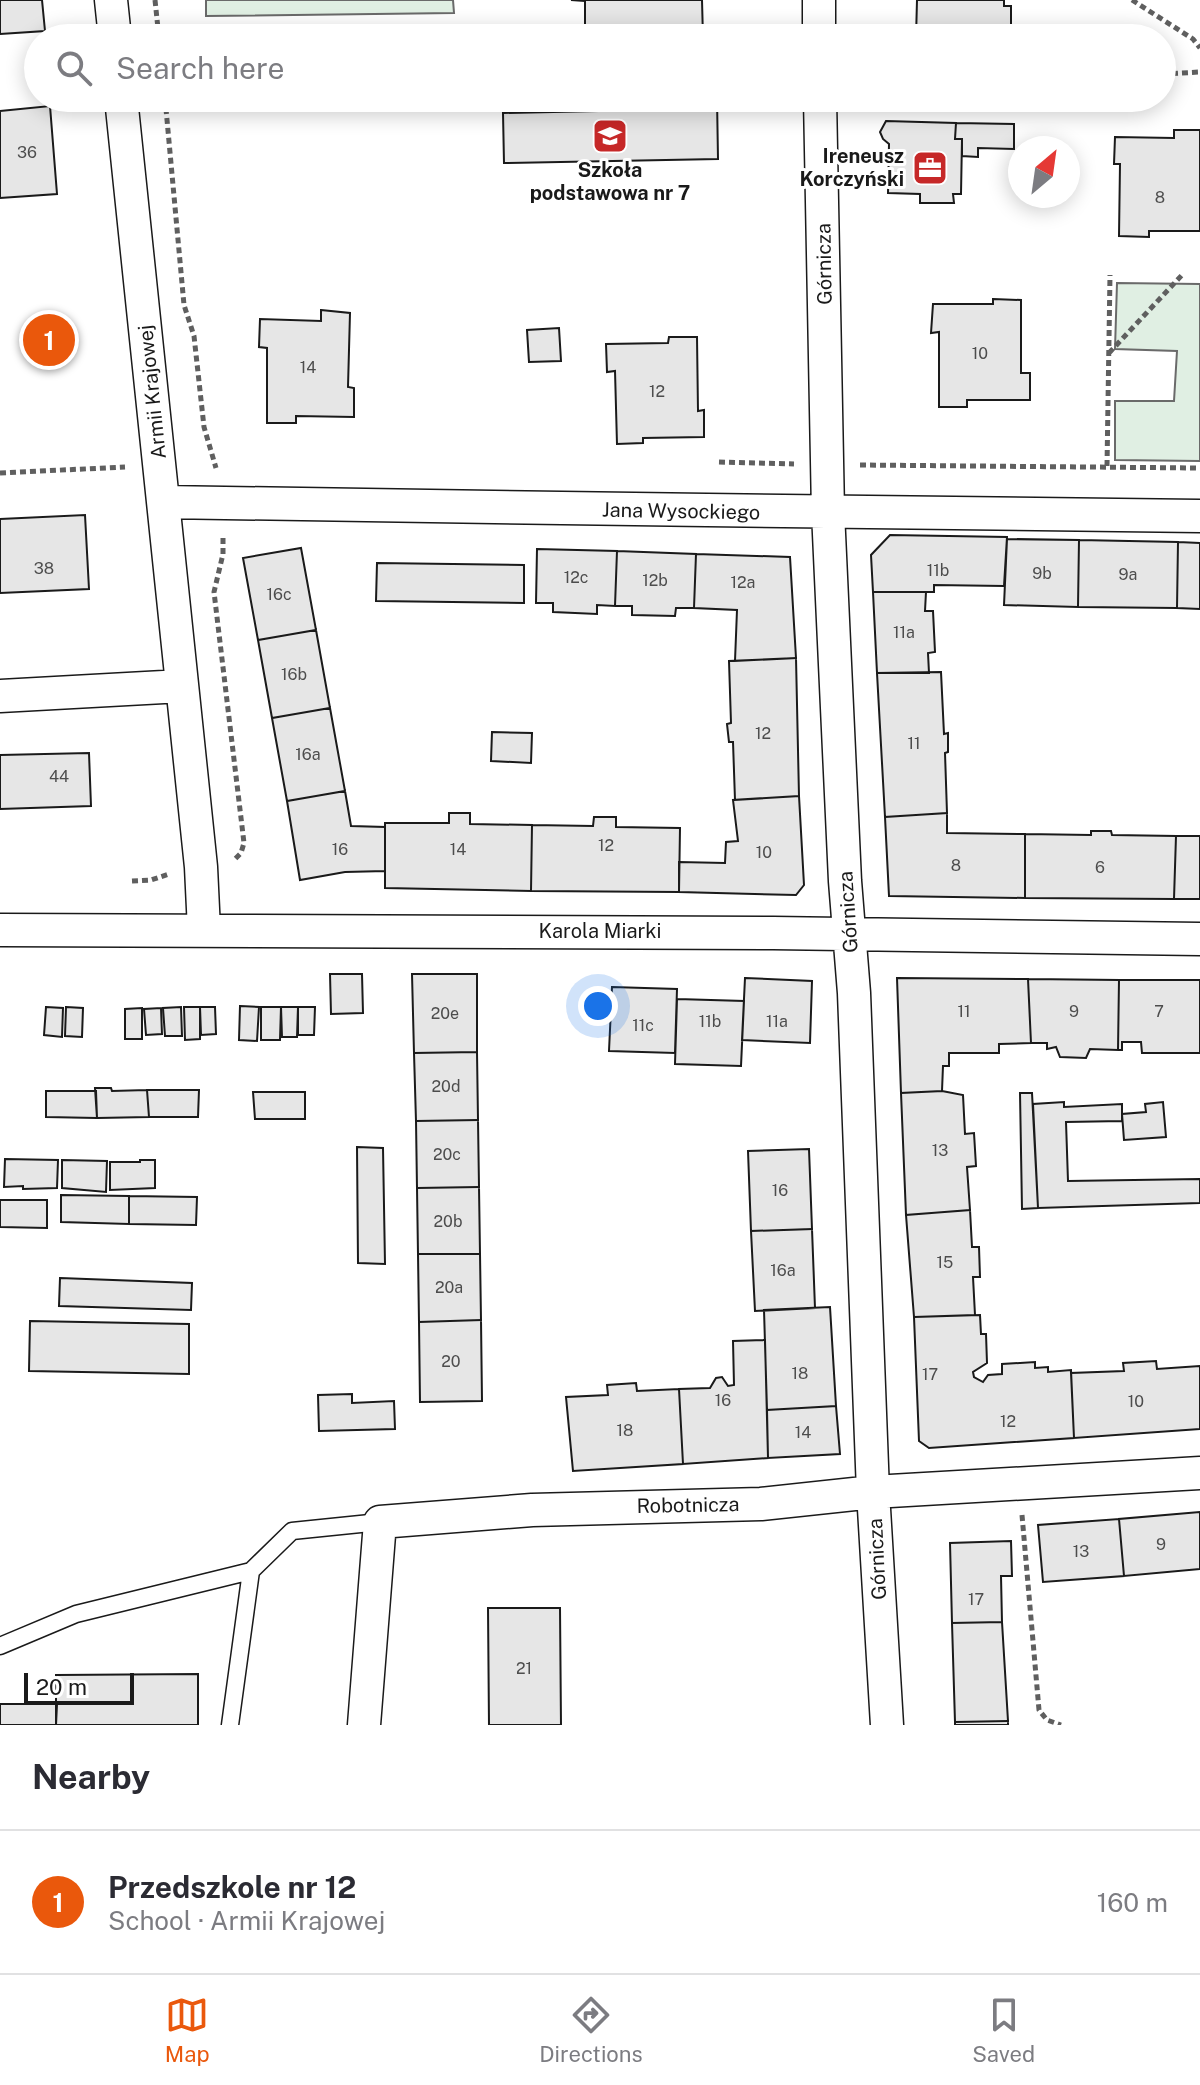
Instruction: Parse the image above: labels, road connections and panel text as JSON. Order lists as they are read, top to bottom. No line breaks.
{"streets":{"street":["Górnicza","Armii Krajowej","Jana Wysockiego","Karola Miarki","Robotnicza"]},"crossings":[["Górnicza","Jana Wysockiego"],["Górnicza","Karola Miarki"],["Górnicza","Robotnicza"],["Armii Krajowej","Jana Wysockiego"],["Armii Krajowej","Karola Miarki"]],"places":{"school or university":["Szkoła podstawowa nr 7"],"office":["Ireneusz Korczyński"]},"house_numbers":["36","8","10","14","12","38","11b","9b","9a","12c","12b","12a","16c","11a","16b","12","11","16a","44","12","16","14","10","8","6","11","9","7","20e","11b","11a","11c","20d","13","20c","16","20b","15","16a","20a","20","18","17","16","10","12","18","14","9","13","17","21"],"scale_bar":"20 m","north":"top right","page":{"search":"Search here","pins":"1","scale":"20 m","heading":"Nearby","list":[{"mark":"1","name":"Przedszkole nr 12","note":"School · Armii Krajowej","value":"160 m"}],"nav":["Map","Directions","Saved"]}}
